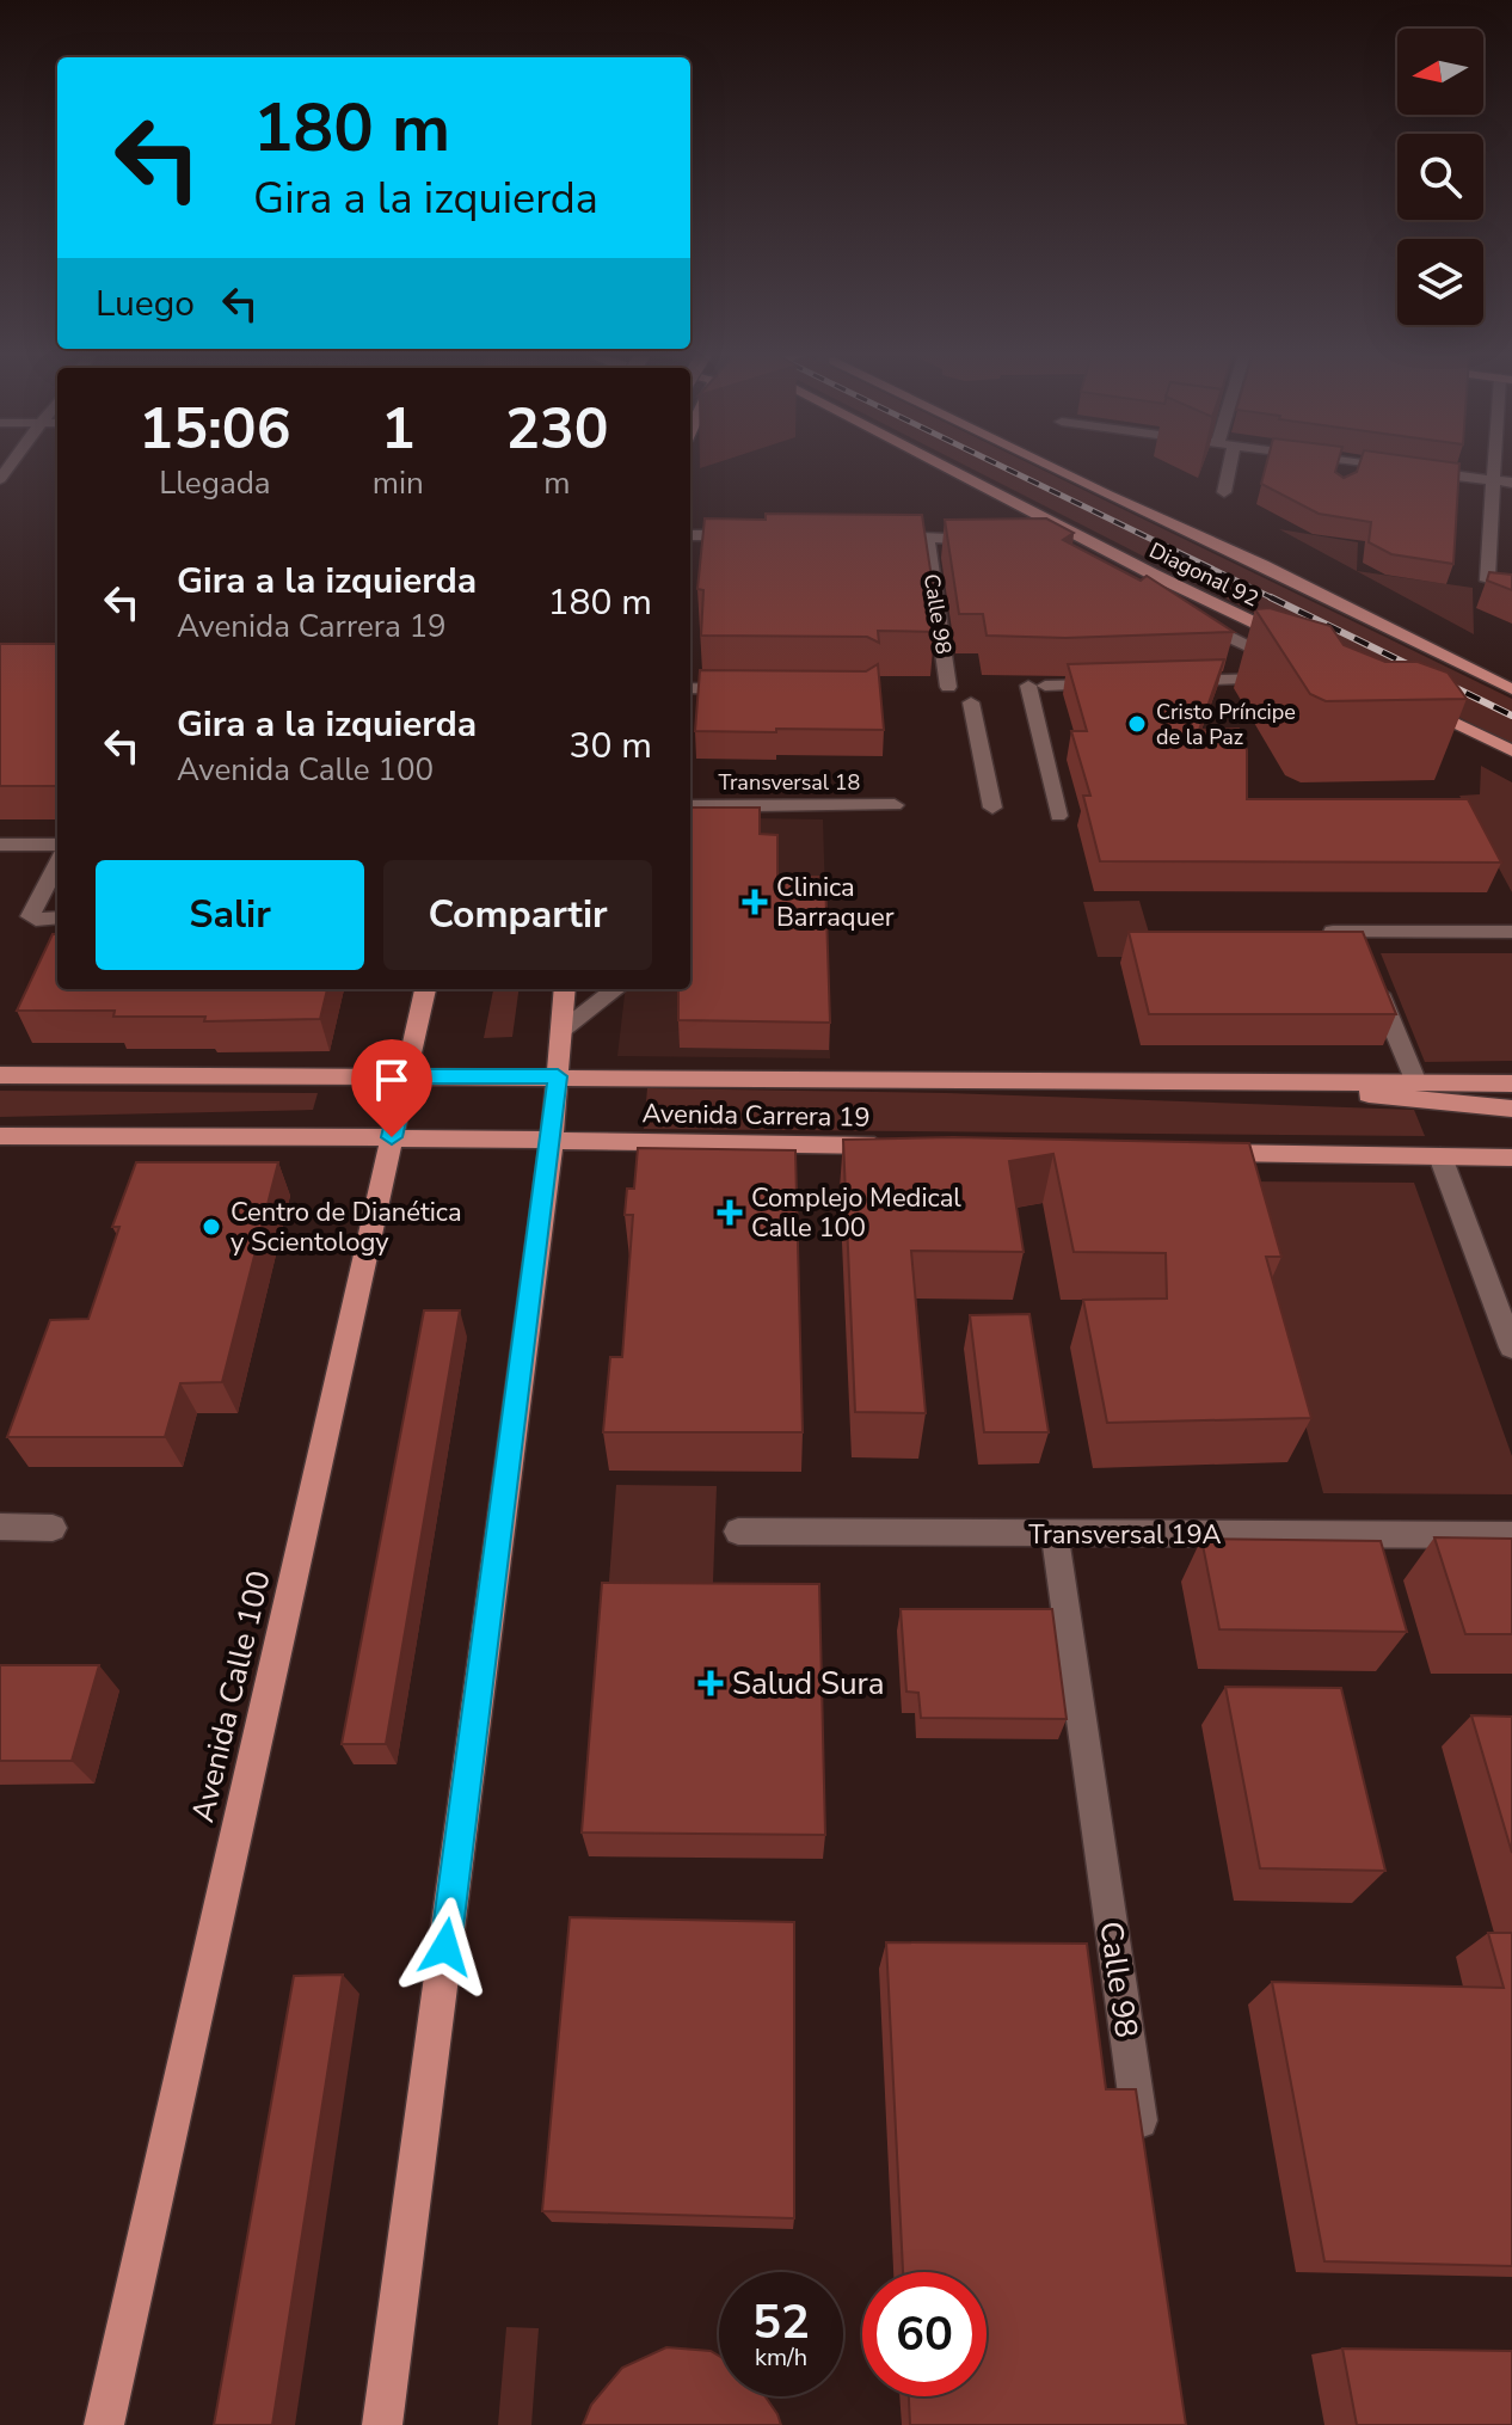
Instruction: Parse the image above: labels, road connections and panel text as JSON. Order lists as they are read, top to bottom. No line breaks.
{"streets":{"main road":["Diagonal 92","Avenida Carrera 19","Avenida Calle 100"],"street":["Calle 98","Transversal 18","Transversal 19A"]},"crossings":[["Calle 98","Transversal 19A"],["Avenida Carrera 19","Avenida Calle 100"]],"places":{"other":["Cristo Príncipe de la Paz","Centro de Dianética y Scientology"],"health":["Clinica Barraquer","Complejo Medical Calle 100","Salud Sura"]},"north":"left","page":{"turn":["180 m","Gira a la izquierda"],"then":"Luego","eta":["15:06","Llegada","1","min","230","m"],"list":[{"name":"Gira a la izquierda","note":"Avenida Carrera 19","value":"180 m"},{"name":"Gira a la izquierda","note":"Avenida Calle 100","value":"30 m"}],"buttons":["Salir","Compartir"],"speed":"52 km/h","limit":"60"}}
